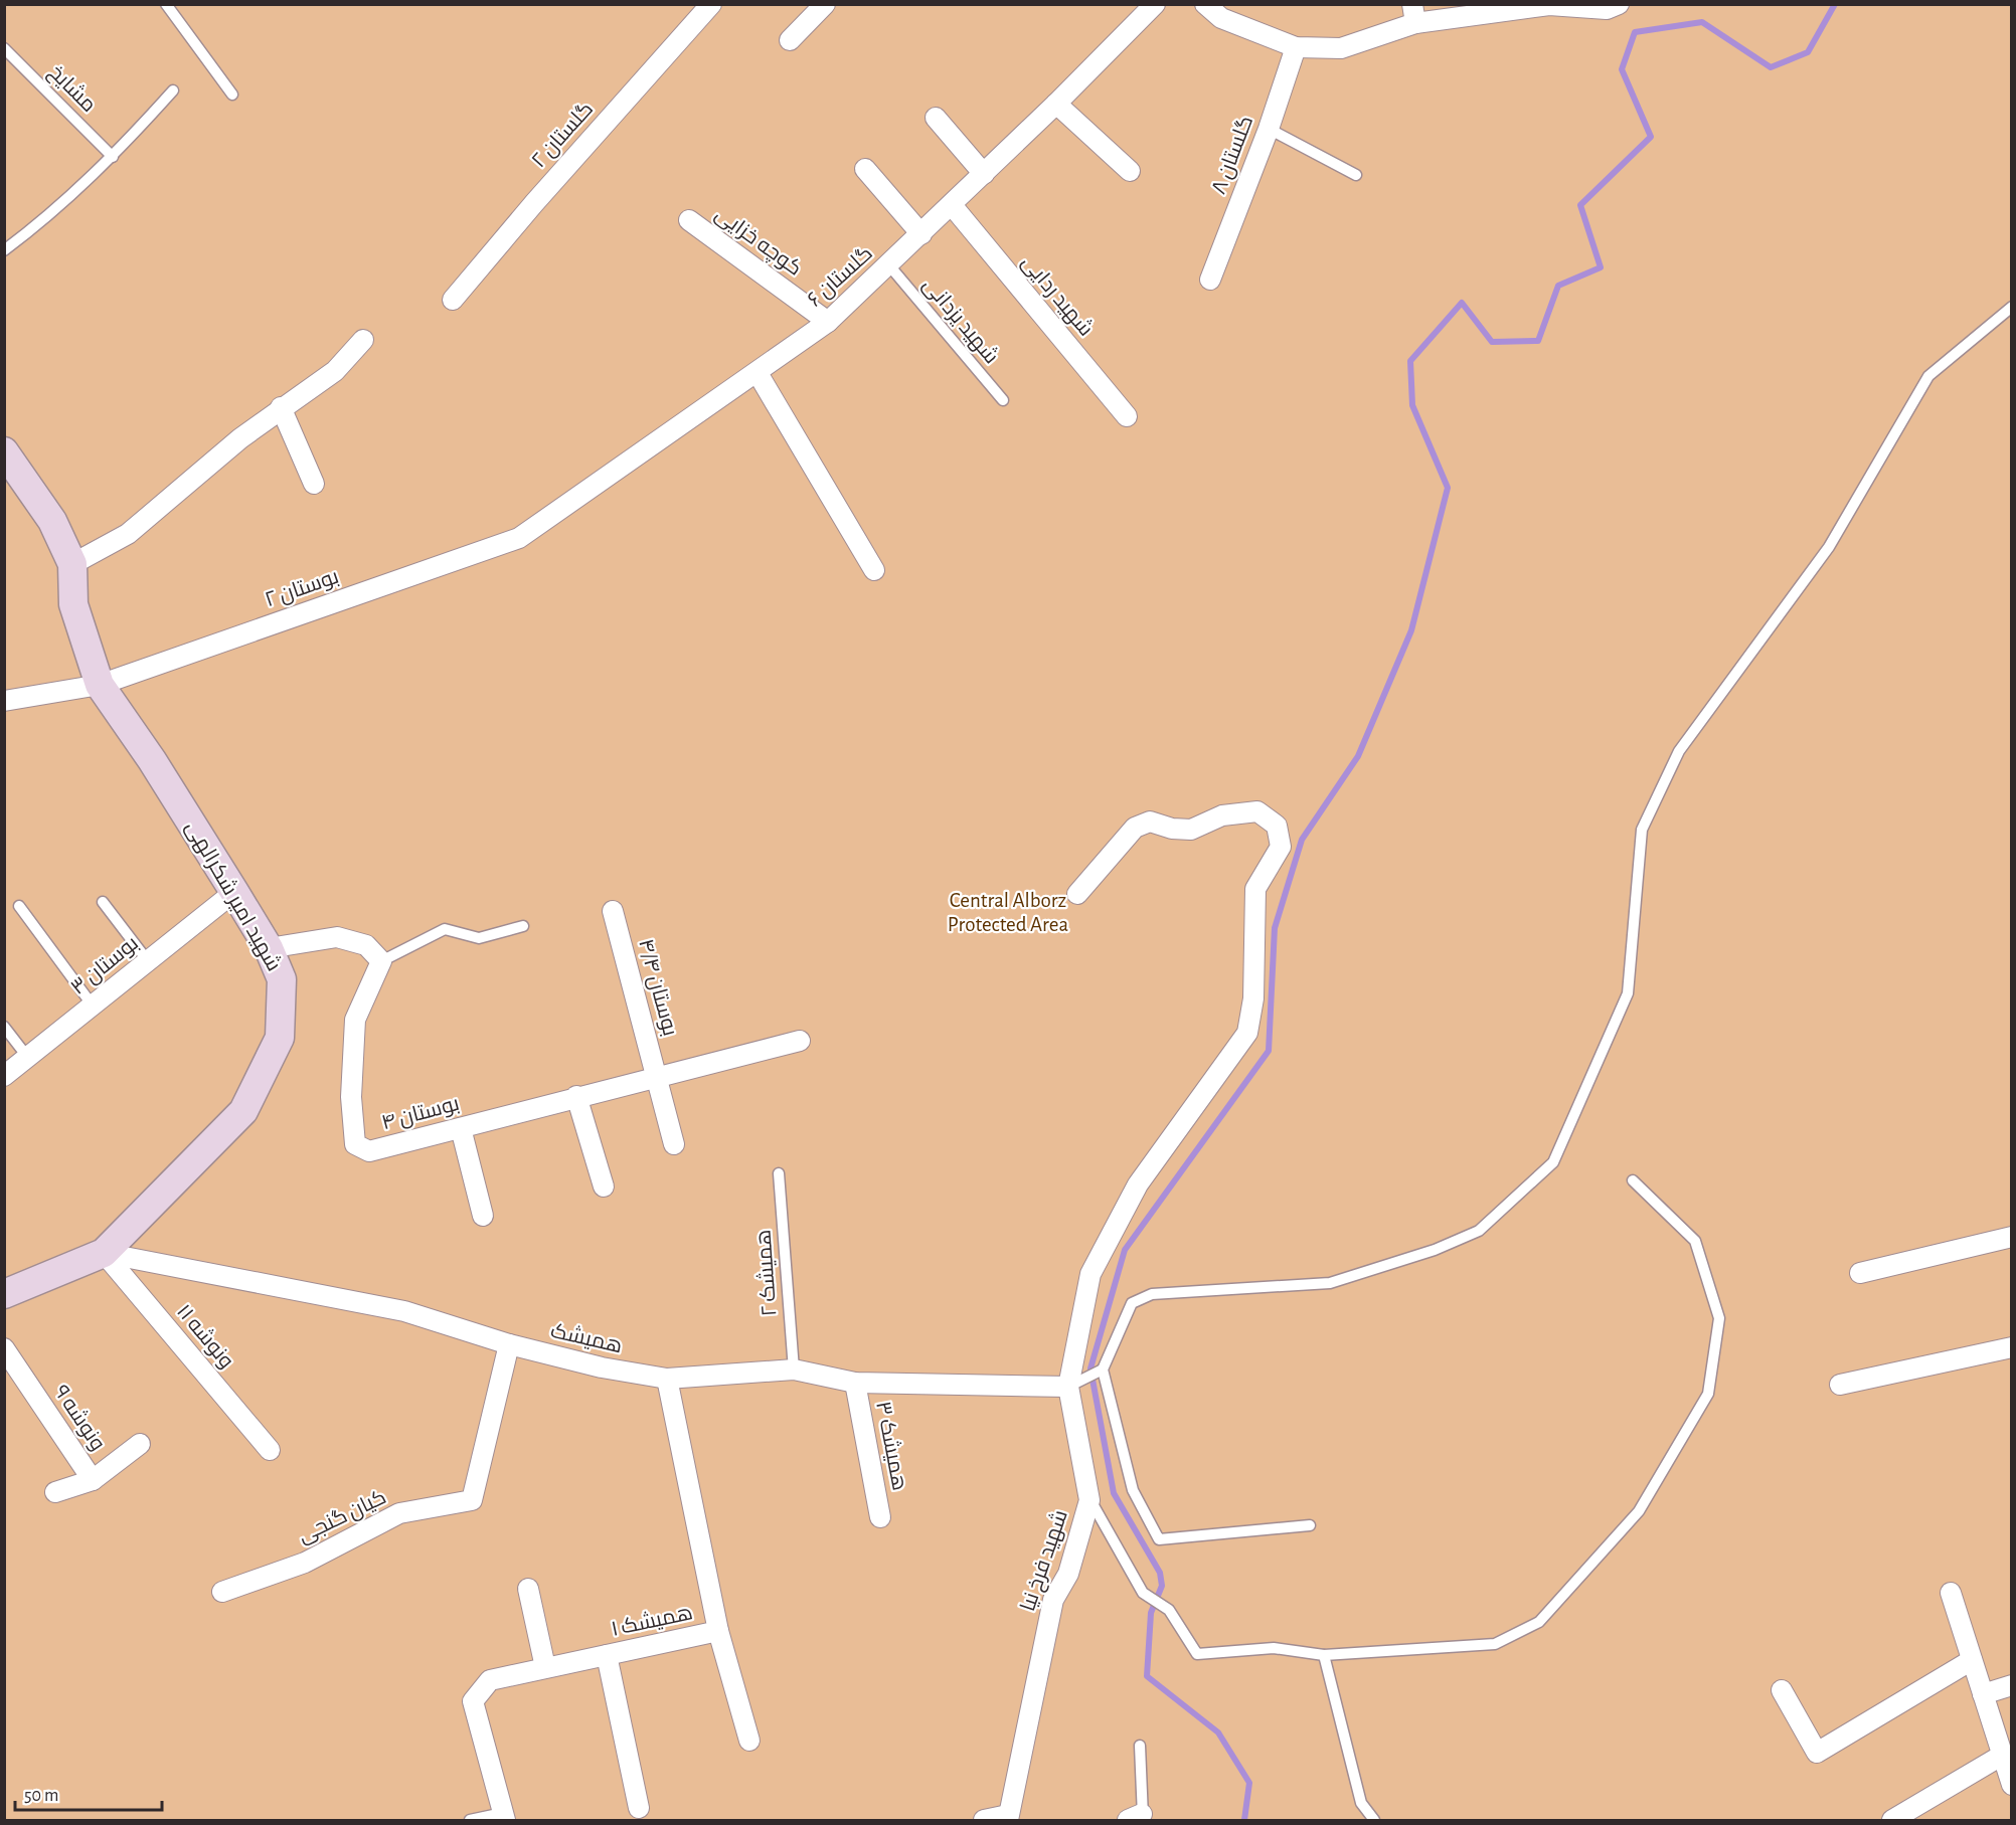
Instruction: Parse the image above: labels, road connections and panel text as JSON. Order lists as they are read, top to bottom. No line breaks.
{"streets":{"street":["گلستان ۲","گلستان ۸","کوچه خزایی","گلستان ۶","شهید ردایی","بوستان ۲","شهید امیر شکرالهی","بوستان ۳","بوستان ۴/۴","بوستان ۴","ونوشه ۱۱","همیشک","ونوشه ۹","همیشک ۳","کیان گنجی","شهید فرخ نیا","همیشک ۱"],"lane":["مشایخ","شهید یزدانی","همیشک ۲"]},"crossings":[["کوچه خزایی","گلستان ۶"],["گلستان ۶","شهید ردایی"],["گلستان ۶","شهید یزدانی"],["گلستان ۶","بوستان ۲"],["بوستان ۲","شهید امیر شکرالهی"],["شهید امیر شکرالهی","بوستان ۳"],["شهید امیر شکرالهی","ونوشه ۱۱"],["شهید امیر شکرالهی","همیشک"],["بوستان ۴/۴","بوستان ۴"],["همیشک ۲","همیشک"],["ونوشه ۱۱","همیشک"],["همیشک","همیشک ۳"],["همیشک","کیان گنجی"],["همیشک","شهید فرخ نیا"],["همیشک","همیشک ۱"]],"parks":["Central Alborz Protected Area"],"scale_bar":"50 m"}
